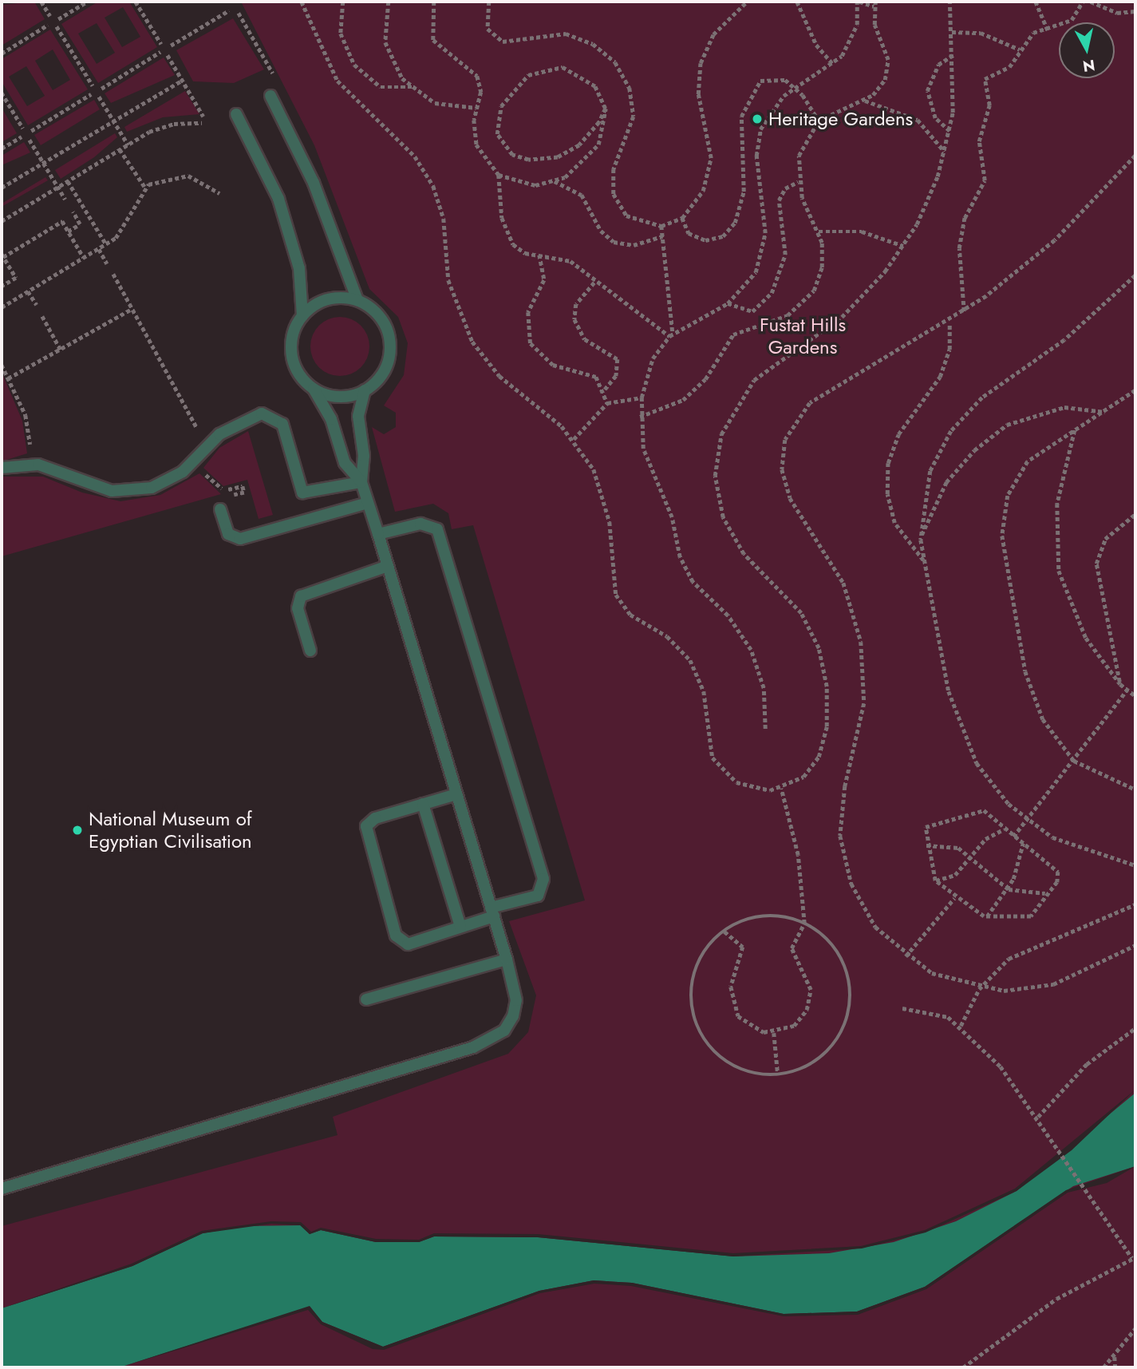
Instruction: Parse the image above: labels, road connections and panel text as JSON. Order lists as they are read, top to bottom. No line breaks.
{"parks":["Fustat Hills Gardens"],"places":["Heritage Gardens","National Museum of Egyptian Civilisation"],"north":"bottom"}
